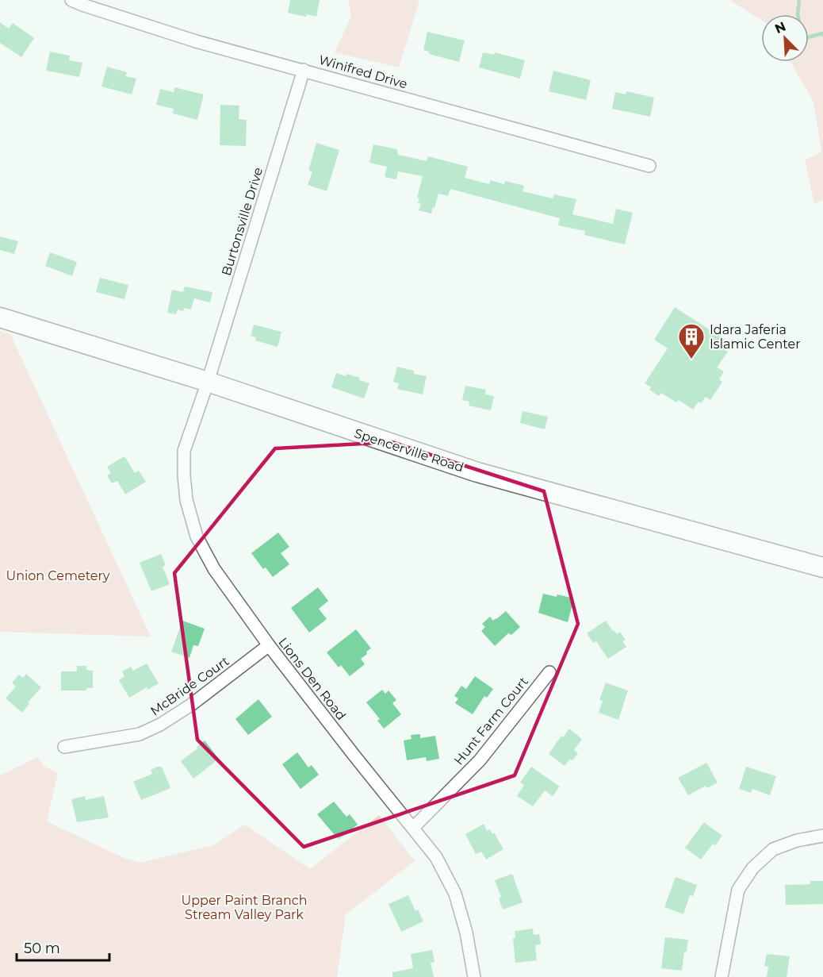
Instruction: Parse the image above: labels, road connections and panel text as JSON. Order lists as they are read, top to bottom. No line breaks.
{"streets":{"main road":["Spencerville Road"],"street":["Winifred Drive","Burtonsville Drive","Lions Den Road","McBride Court","Hunt Farm Court"]},"crossings":[["Winifred Drive","Burtonsville Drive"],["Burtonsville Drive","Spencerville Road"],["Burtonsville Drive","Lions Den Road"],["Spencerville Road","Lions Den Road"],["Lions Den Road","McBride Court"],["Lions Den Road","Hunt Farm Court"]],"parks":["Union Cemetery","Upper Paint Branch Stream Valley Park"],"places":{"building":["Idara Jaferia Islamic Center"]},"scale_bar":"50 m","north":"top left"}
